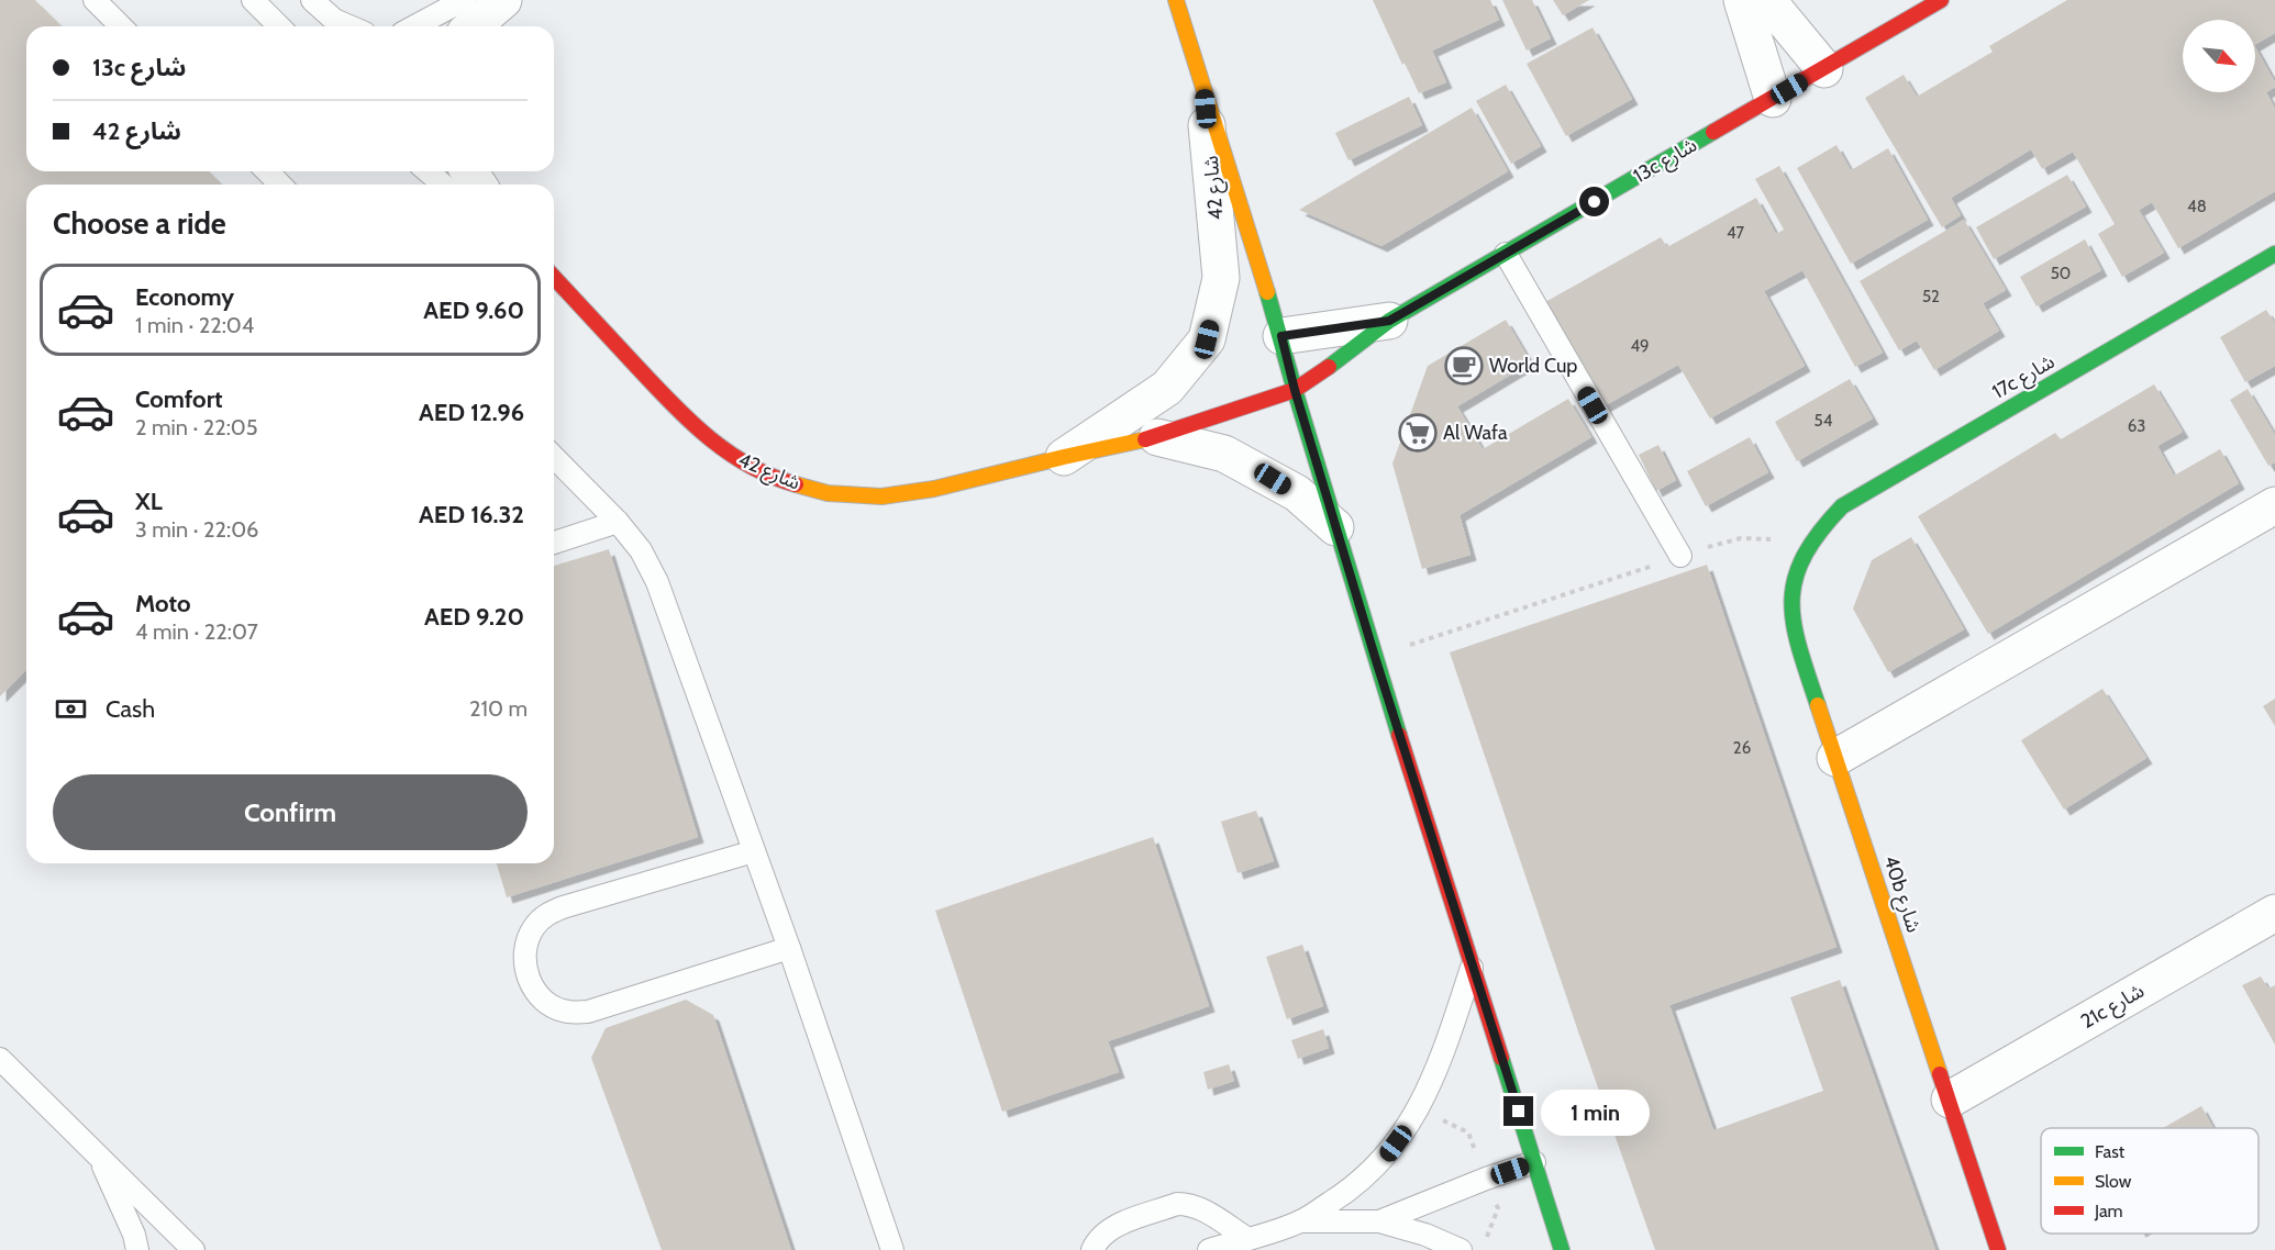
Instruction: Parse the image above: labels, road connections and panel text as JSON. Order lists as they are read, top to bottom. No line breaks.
{"streets":{"street":["13c شارع","شارع 42","17c شارع","40b شارع","21c شارع"]},"crossings":[["13c شارع","شارع 42"],["17c شارع","40b شارع"],["40b شارع","21c شارع"]],"places":{"cafe":["World Cup"],"supermarket":["Al Wafa"]},"house_numbers":["48","47","50","52","49","54","63","26"],"legend":["Fast","Slow","Jam"],"north":"bottom right","page":{"banner":["13c شارع","شارع 42"],"heading":"Choose a ride","list":[{"name":"Economy","note":"1 min · 22:04","value":"AED 9.60"},{"name":"Comfort","note":"2 min · 22:05","value":"AED 12.96"},{"name":"XL","note":"3 min · 22:06","value":"AED 16.32"},{"name":"Moto","note":"4 min · 22:07","value":"AED 9.20"}],"pay":["Cash","210 m"],"buttons":"Confirm","bubble":"1 min"}}
